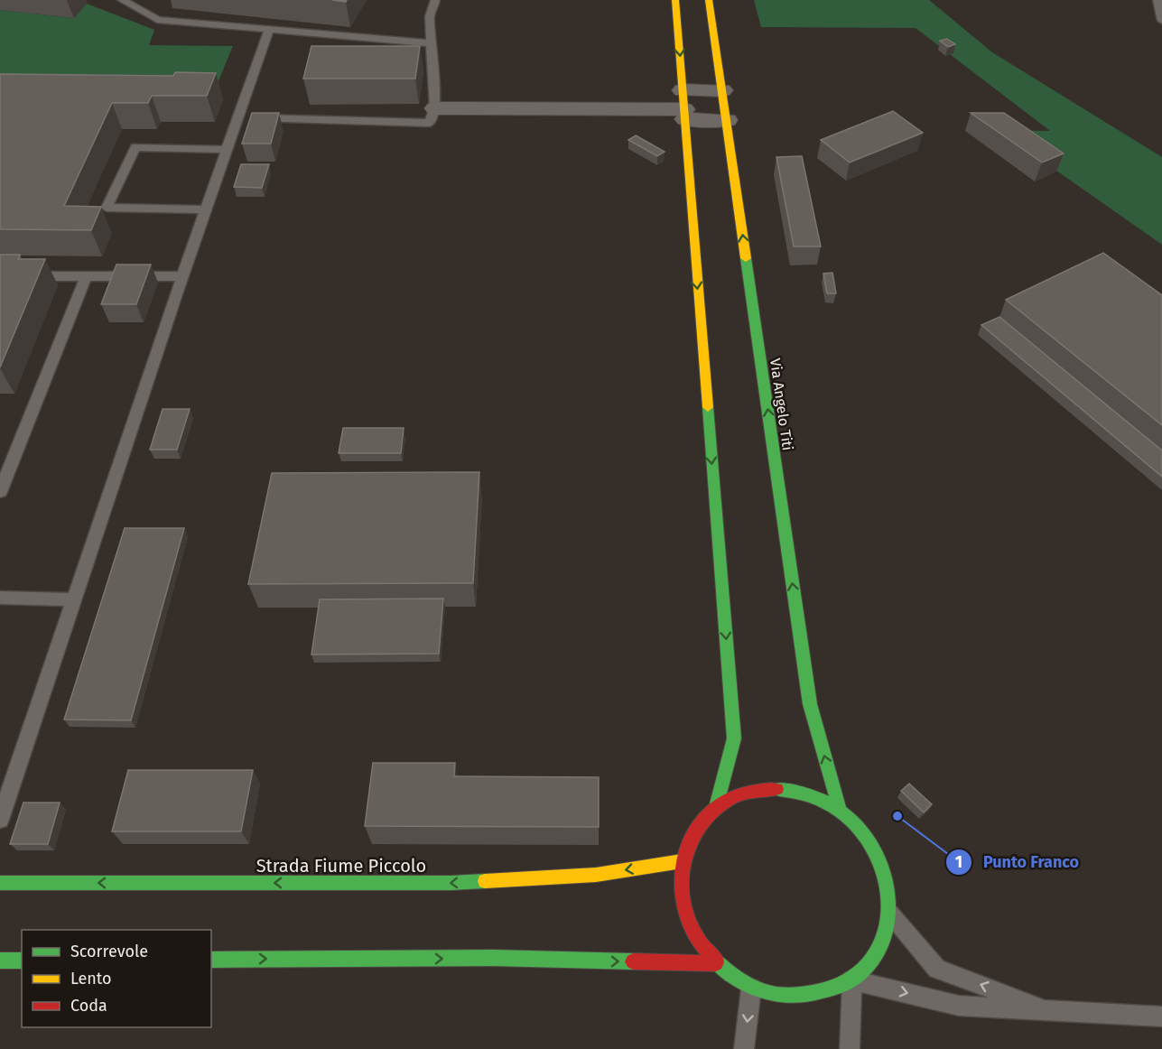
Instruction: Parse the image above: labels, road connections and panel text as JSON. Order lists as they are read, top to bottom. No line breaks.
{"streets":{"main road":["Via Angelo Titi","Strada Fiume Piccolo"]},"places":["Punto Franco"],"legend":["Scorrevole","Lento","Coda"]}
